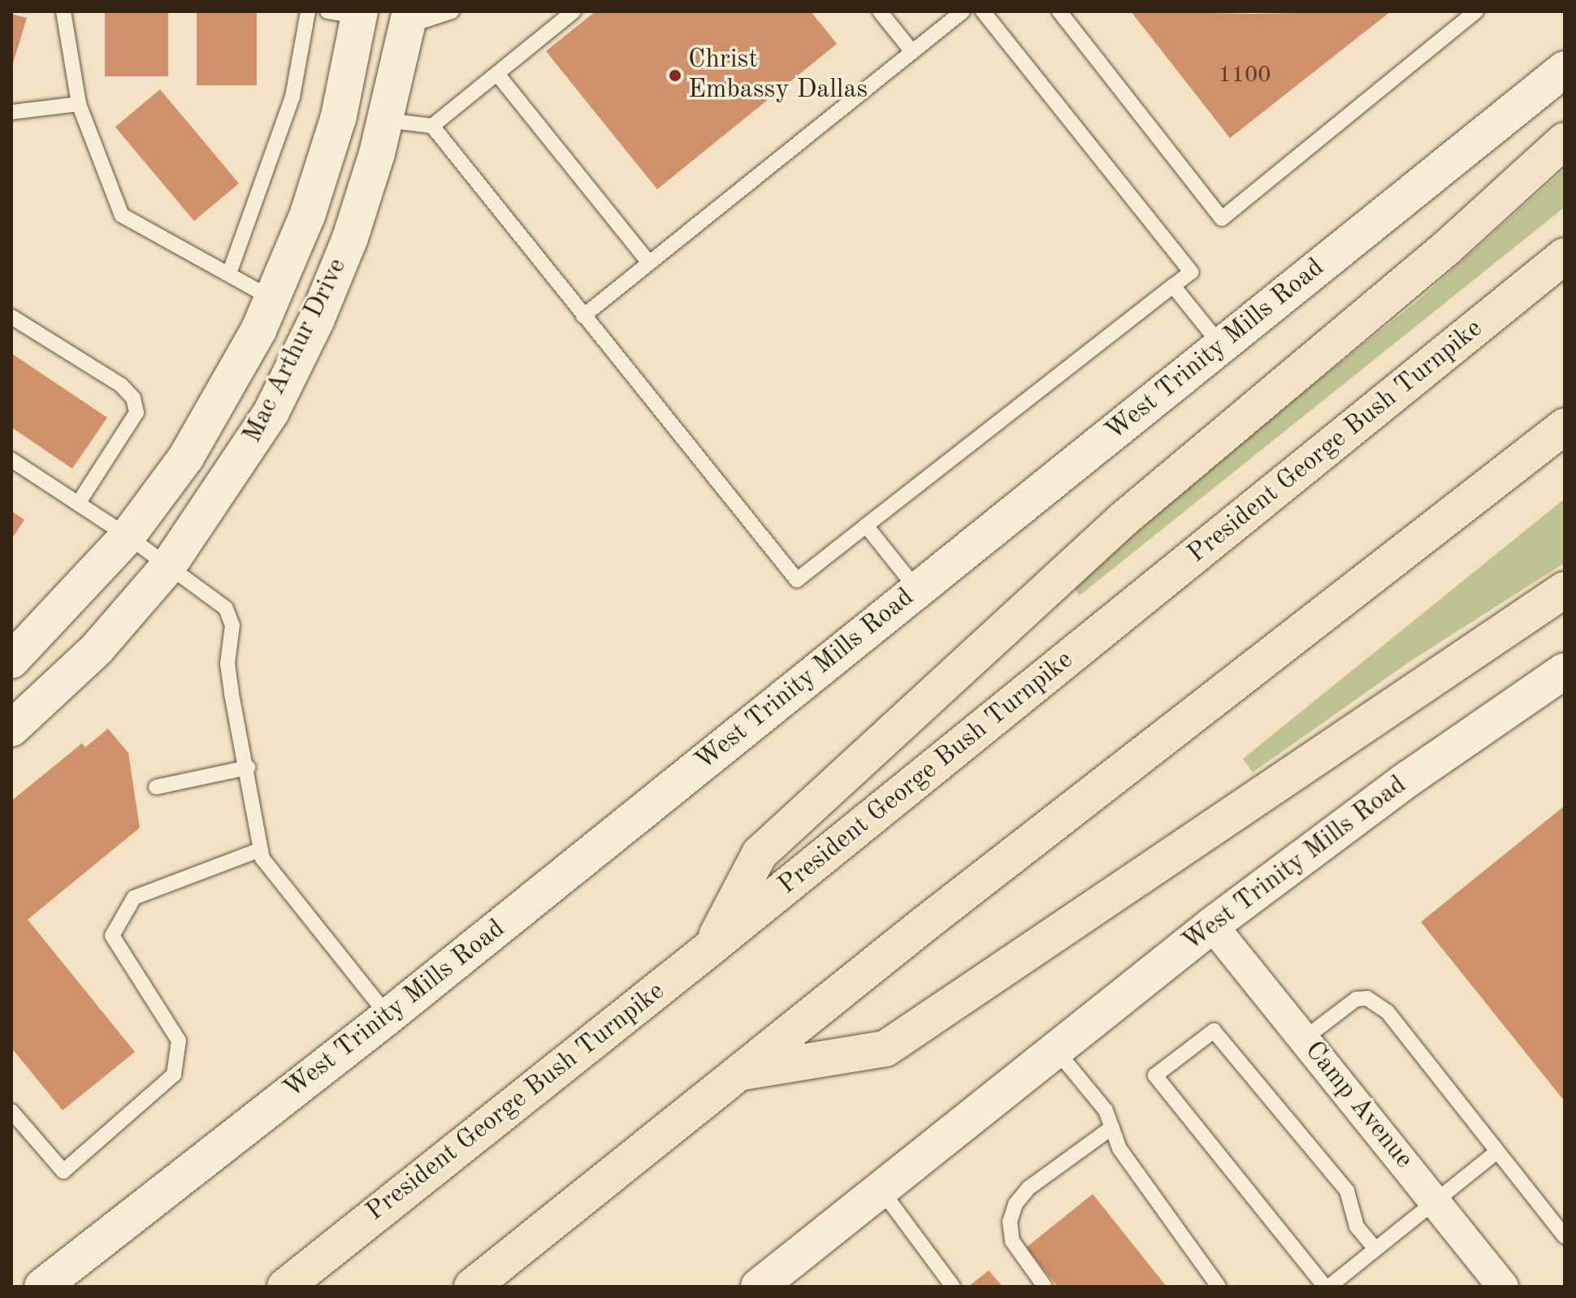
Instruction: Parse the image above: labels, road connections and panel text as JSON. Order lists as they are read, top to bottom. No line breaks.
{"streets":{"highway":["President George Bush Turnpike"],"main road":["West Trinity Mills Road","Mac Arthur Drive"],"street":["Camp Avenue"]},"crossings":[["West Trinity Mills Road","Camp Avenue"]],"places":["Christ Embassy Dallas"],"house_numbers":["1100"]}
